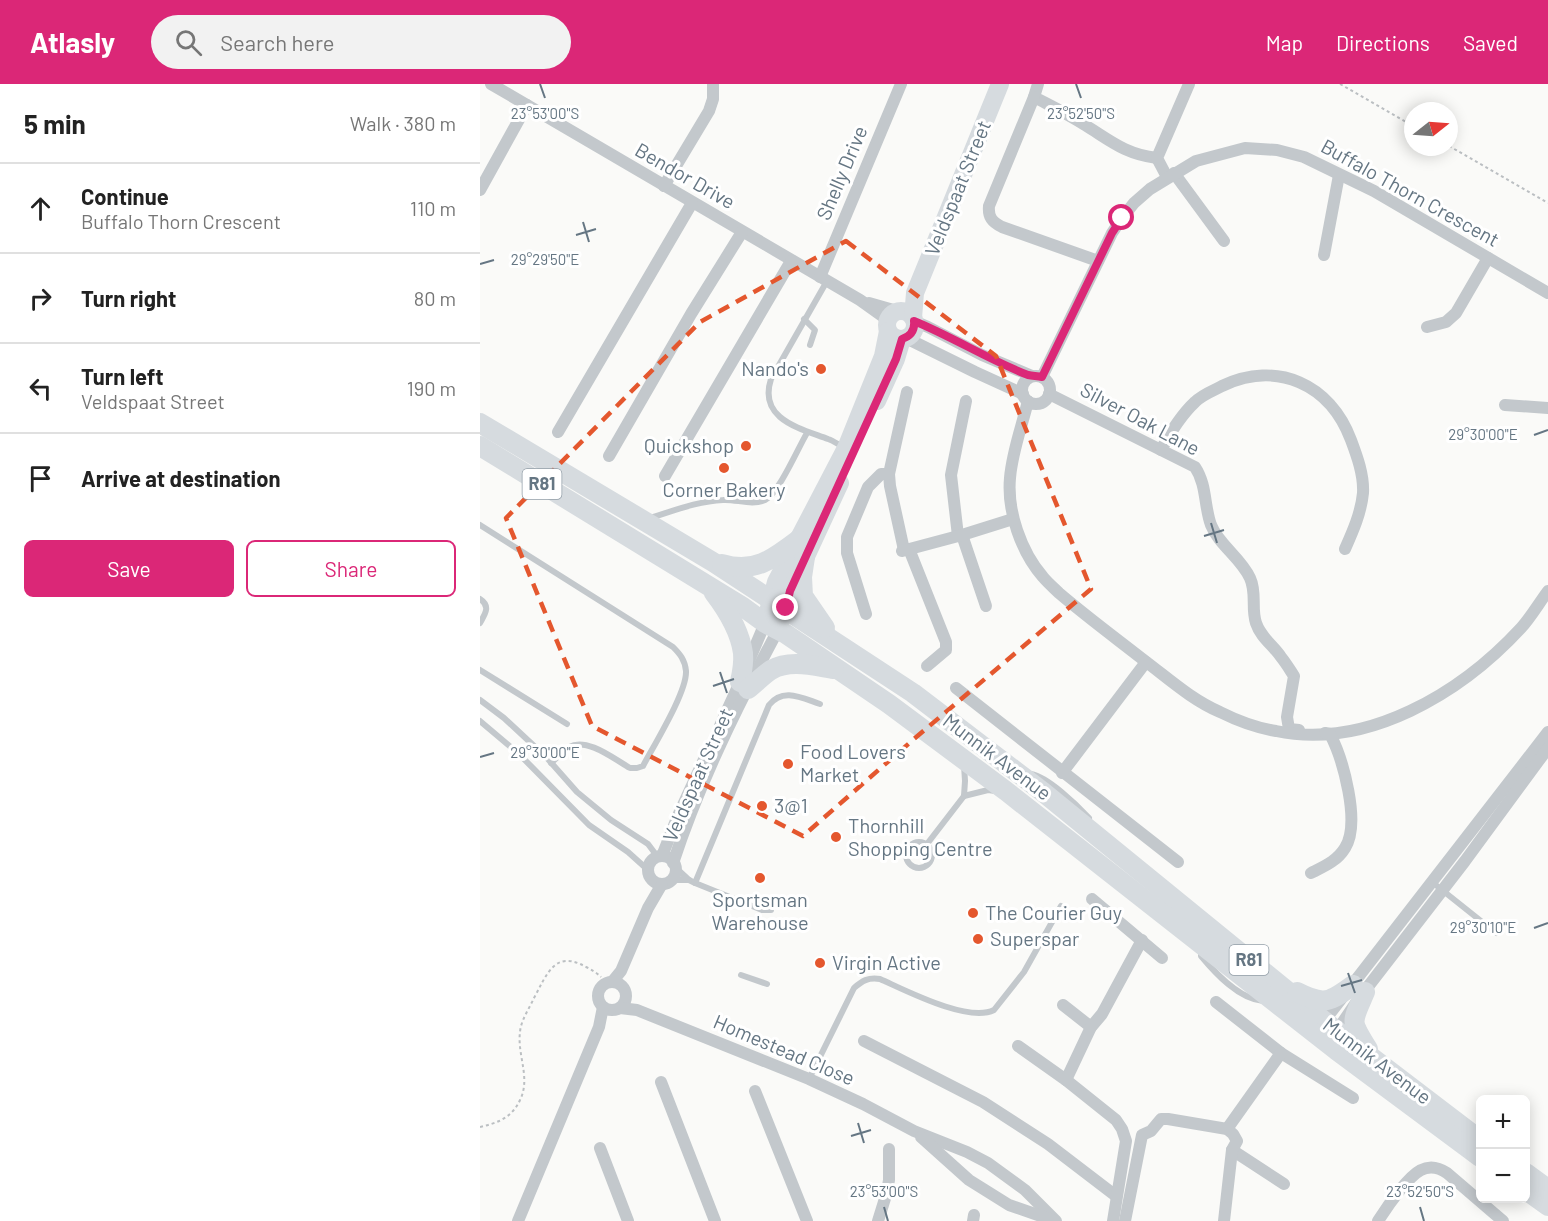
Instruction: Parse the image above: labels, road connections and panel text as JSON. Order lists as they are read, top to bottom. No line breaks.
{"streets":{"main road":["R81","Munnik Avenue"],"street":["Shelly Drive","Bendor Drive","Veldspaat Street","Buffalo Thorn Crescent","Silver Oak Lane","Homestead Close"]},"crossings":[["Shelly Drive","Bendor Drive"],["Bendor Drive","Veldspaat Street"],["Veldspaat Street","Munnik Avenue"],["Buffalo Thorn Crescent","Silver Oak Lane"]],"places":["Nando's","Quickshop","Corner Bakery","Food Lovers Market","3@1","Thornhill Shopping Centre","Sportsman Warehouse","The Courier Guy","Superspar","Virgin Active"],"north":"right","page":{"header":"Atlasly","search":"Search here","nav":["Map","Directions","Saved"],"heading":["5 min","Walk · 380 m"],"list":[["Continue","Buffalo Thorn Crescent","110 m"],["Turn right","80 m"],["Turn left","Veldspaat Street","190 m"],"Arrive at destination"],"buttons":["Save","Share"],"map_buttons":["+","−"]},"coordinates":["23°53'00\"S","23°52'50\"S","29°29'50\"E","29°30'00\"E","29°30'10\"E"]}
